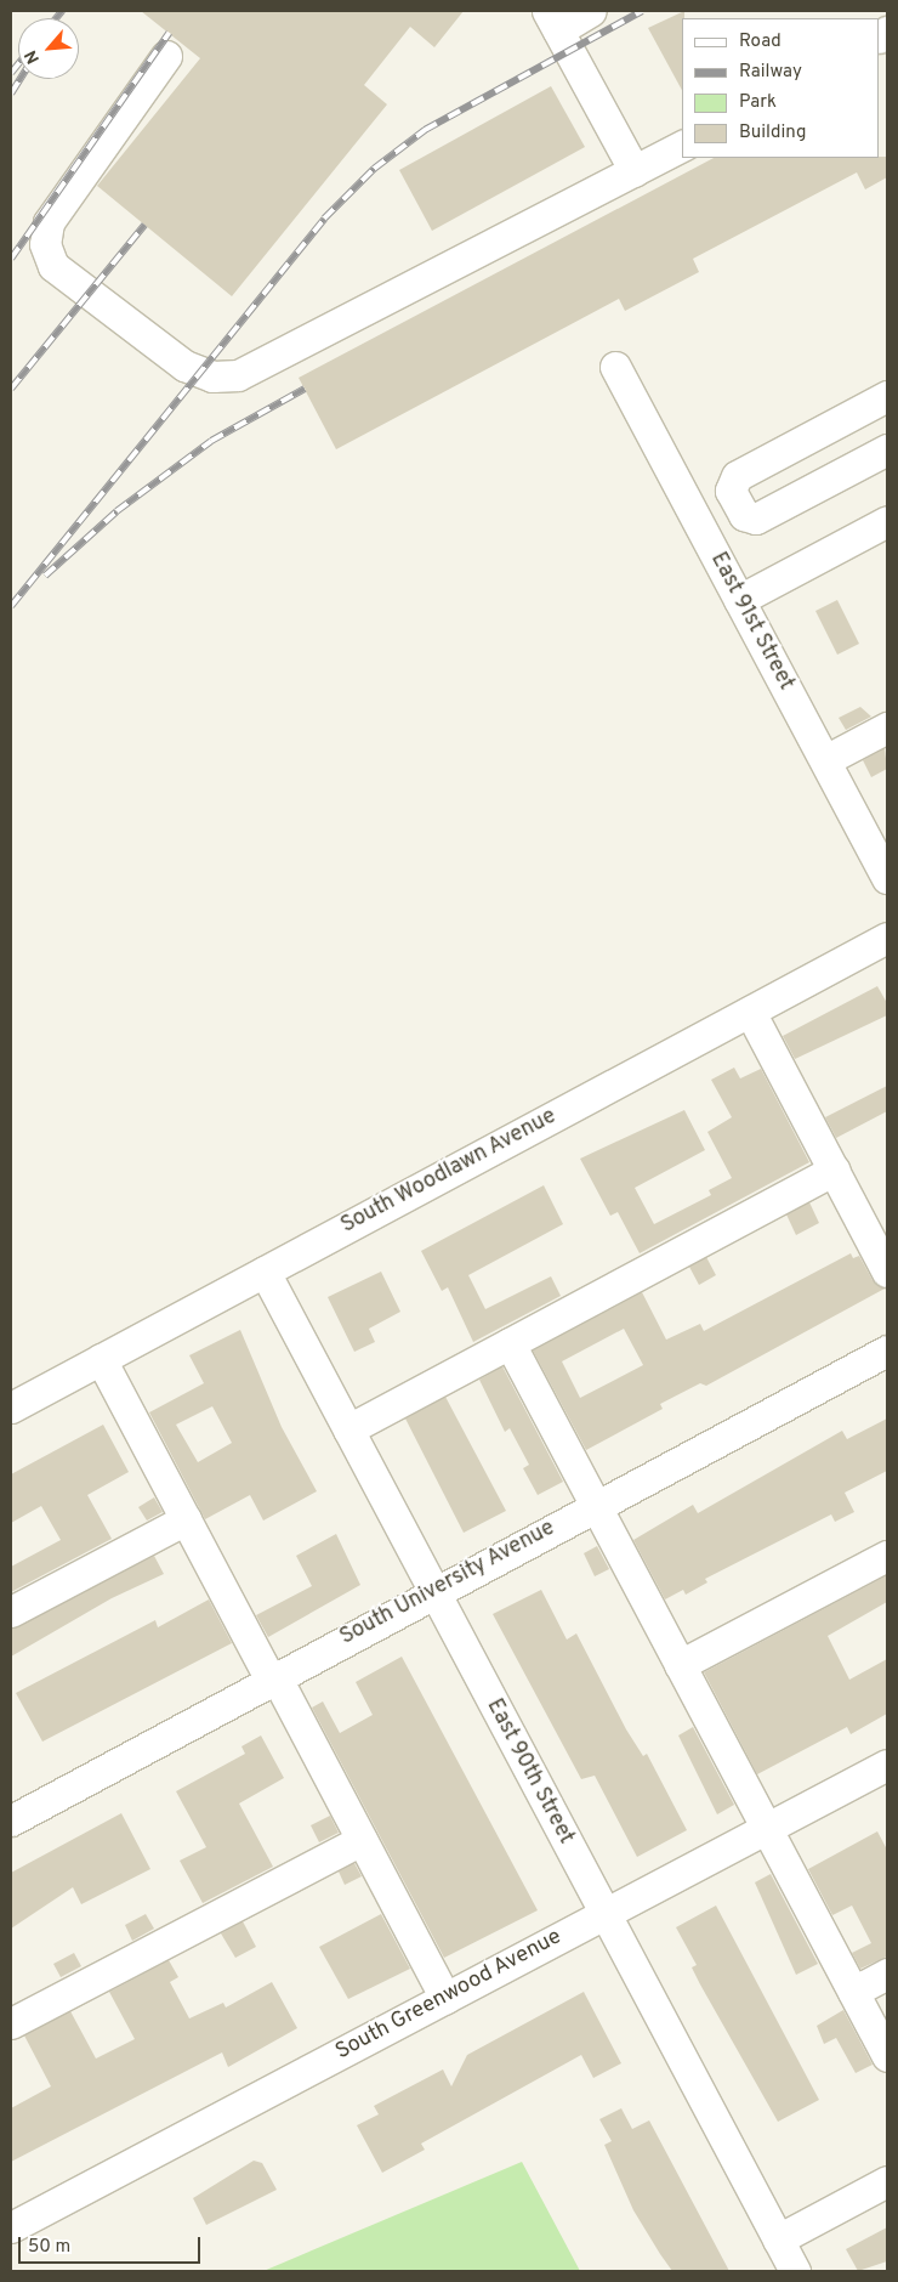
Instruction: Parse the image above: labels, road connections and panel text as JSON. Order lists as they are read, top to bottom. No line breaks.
{"streets":{"street":["East 91st Street","South Woodlawn Avenue","South University Avenue","East 90th Street","South Greenwood Avenue"]},"crossings":[["South Woodlawn Avenue","East 90th Street"],["South University Avenue","East 90th Street"],["East 90th Street","South Greenwood Avenue"]],"legend":["Road","Railway","Park","Building"],"scale_bar":"50 m","north":"bottom left"}
